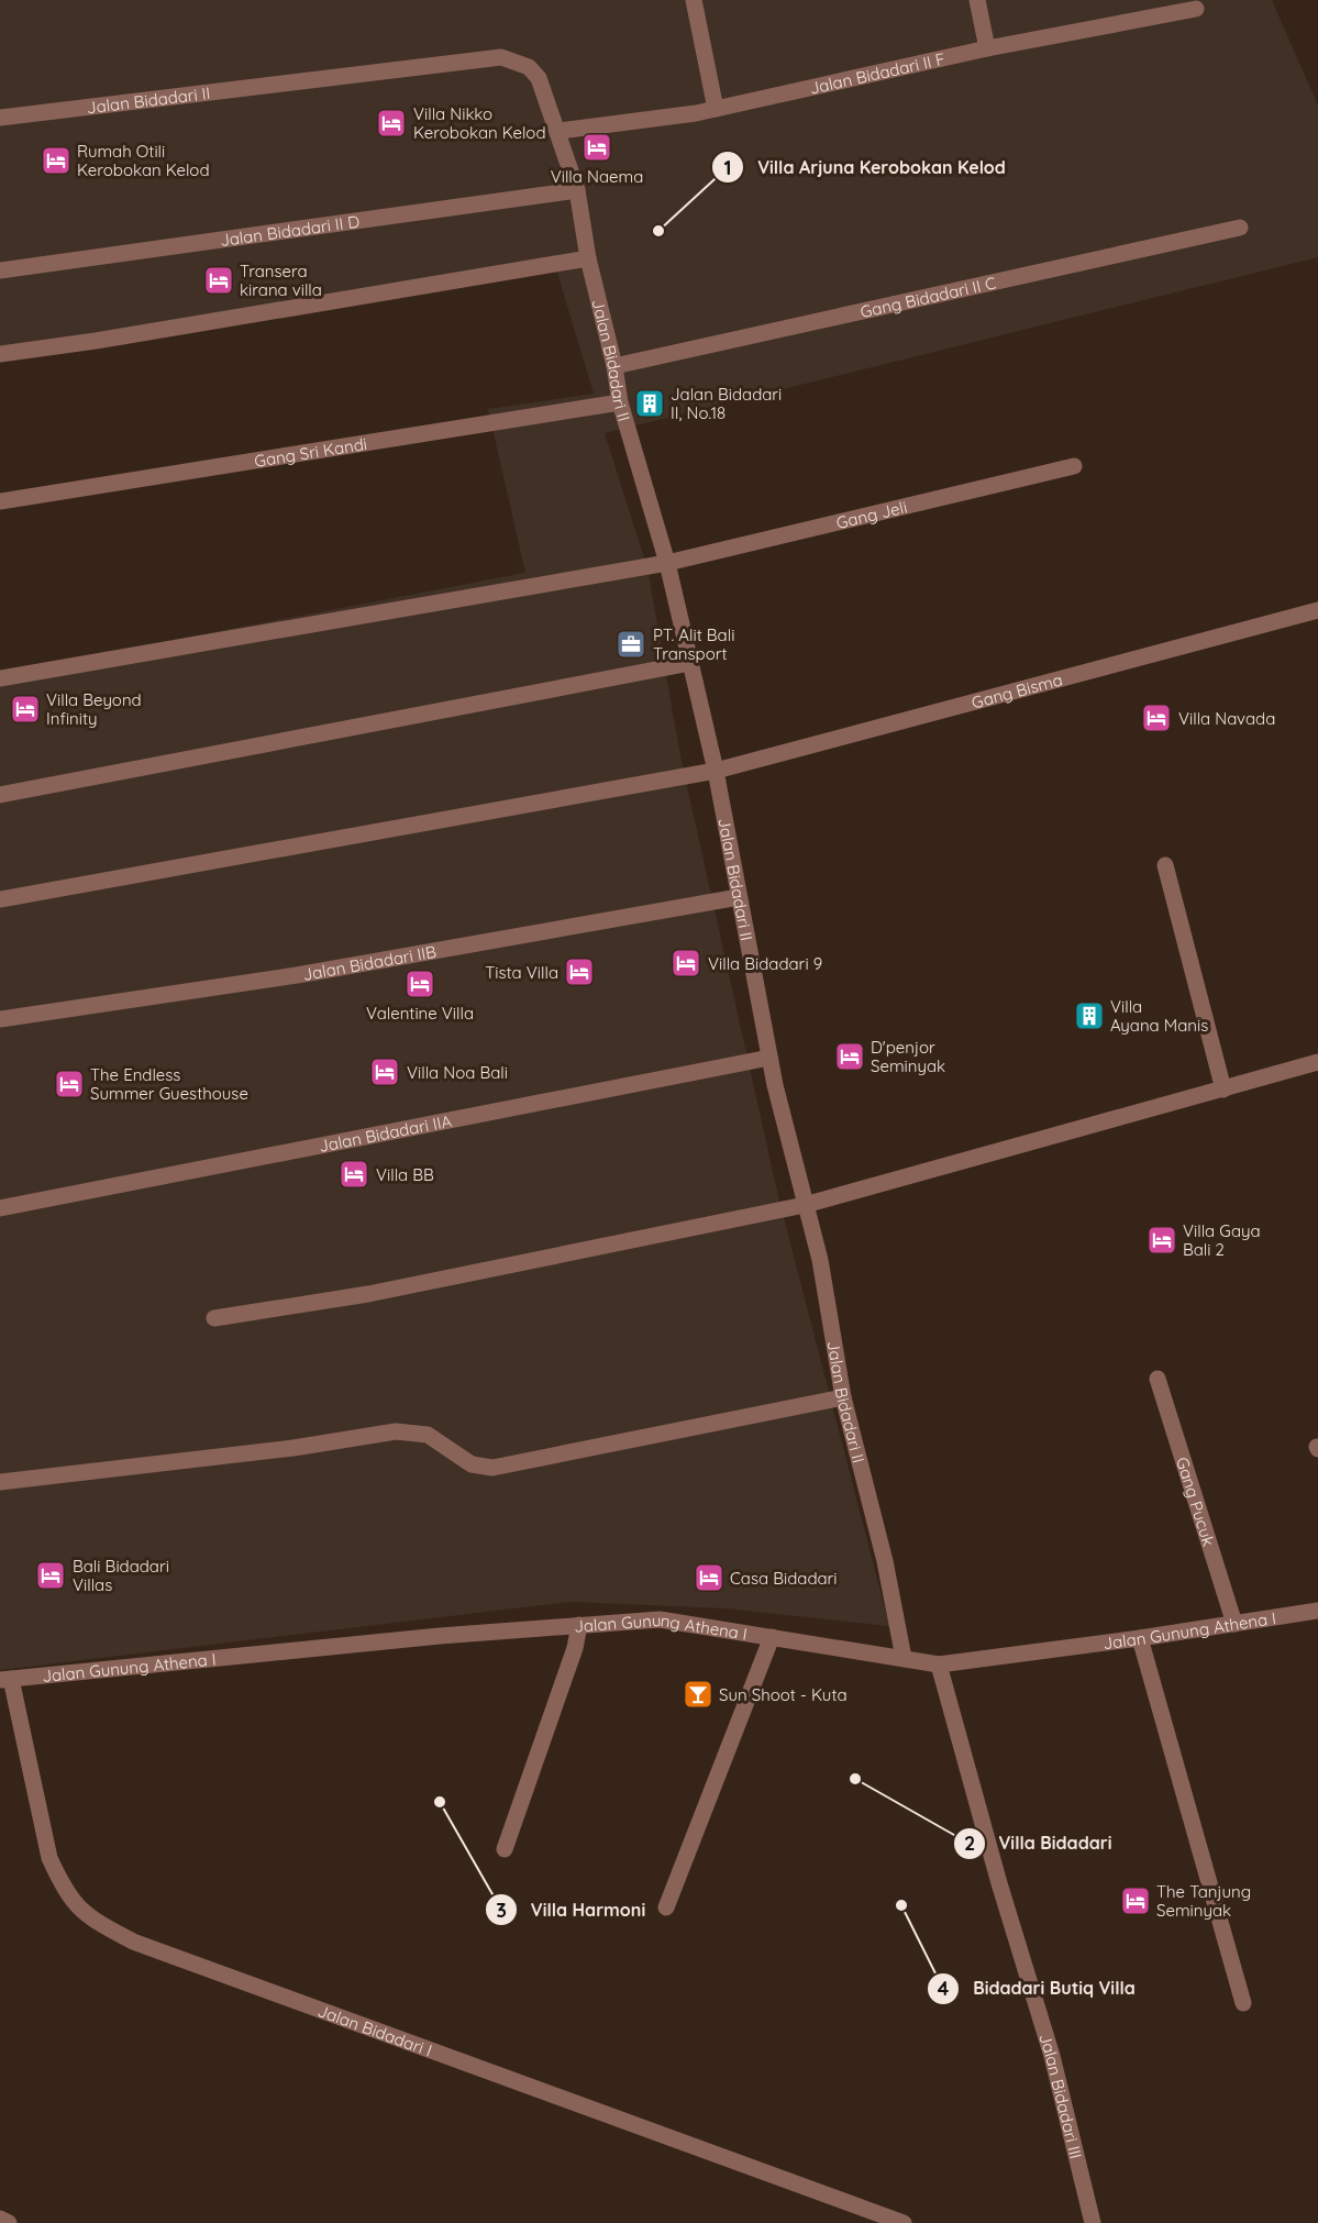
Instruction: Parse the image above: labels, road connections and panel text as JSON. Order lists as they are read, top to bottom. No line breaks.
{"streets":{"street":["Jalan Bidadari II F","Jalan Bidadari II","Jalan Bidadari II D","Gang Bidadari II C","Gang Sri Kandi","Gang Jeli","Gang Bisma","Jalan Bidadari IIB","Jalan Bidadari IIA","Gang Pucuk","Jalan Gunung Athena I","Jalan Bidadari I","Jalan Bidadari III"]},"crossings":[["Jalan Bidadari II F","Jalan Bidadari II"],["Jalan Bidadari II","Jalan Bidadari II D"],["Jalan Bidadari II","Gang Bidadari II C"],["Jalan Bidadari II","Gang Sri Kandi"],["Jalan Bidadari II","Gang Jeli"],["Jalan Bidadari II","Gang Bisma"],["Jalan Bidadari II","Jalan Bidadari IIB"],["Jalan Bidadari II","Jalan Bidadari IIA"],["Jalan Bidadari II","Jalan Gunung Athena I"],["Gang Pucuk","Jalan Gunung Athena I"],["Jalan Gunung Athena I","Jalan Bidadari I"],["Jalan Gunung Athena I","Jalan Bidadari III"]],"places":{"hotel":["Villa Nikko Kerobokan Kelod","Villa Naema","Rumah Otili Kerobokan Kelod","Transera kirana villa","Villa Beyond Infinity","Villa Navada","Villa Bidadari 9","Tista Villa","Valentine Villa","D'penjor Seminyak","Villa Noa Bali","The Endless Summer Guesthouse","Villa BB","Villa Gaya Bali 2","Bali Bidadari Villas","Casa Bidadari","The Tanjung Seminyak"],"other":["Villa Arjuna Kerobokan Kelod","Villa Bidadari","Villa Harmoni","Bidadari Butiq Villa"],"building":["Jalan Bidadari II, No.18","Villa Ayana Manis"],"office":["PT. Alit Bali Transport"],"bar":["Sun Shoot - Kuta"]}}
